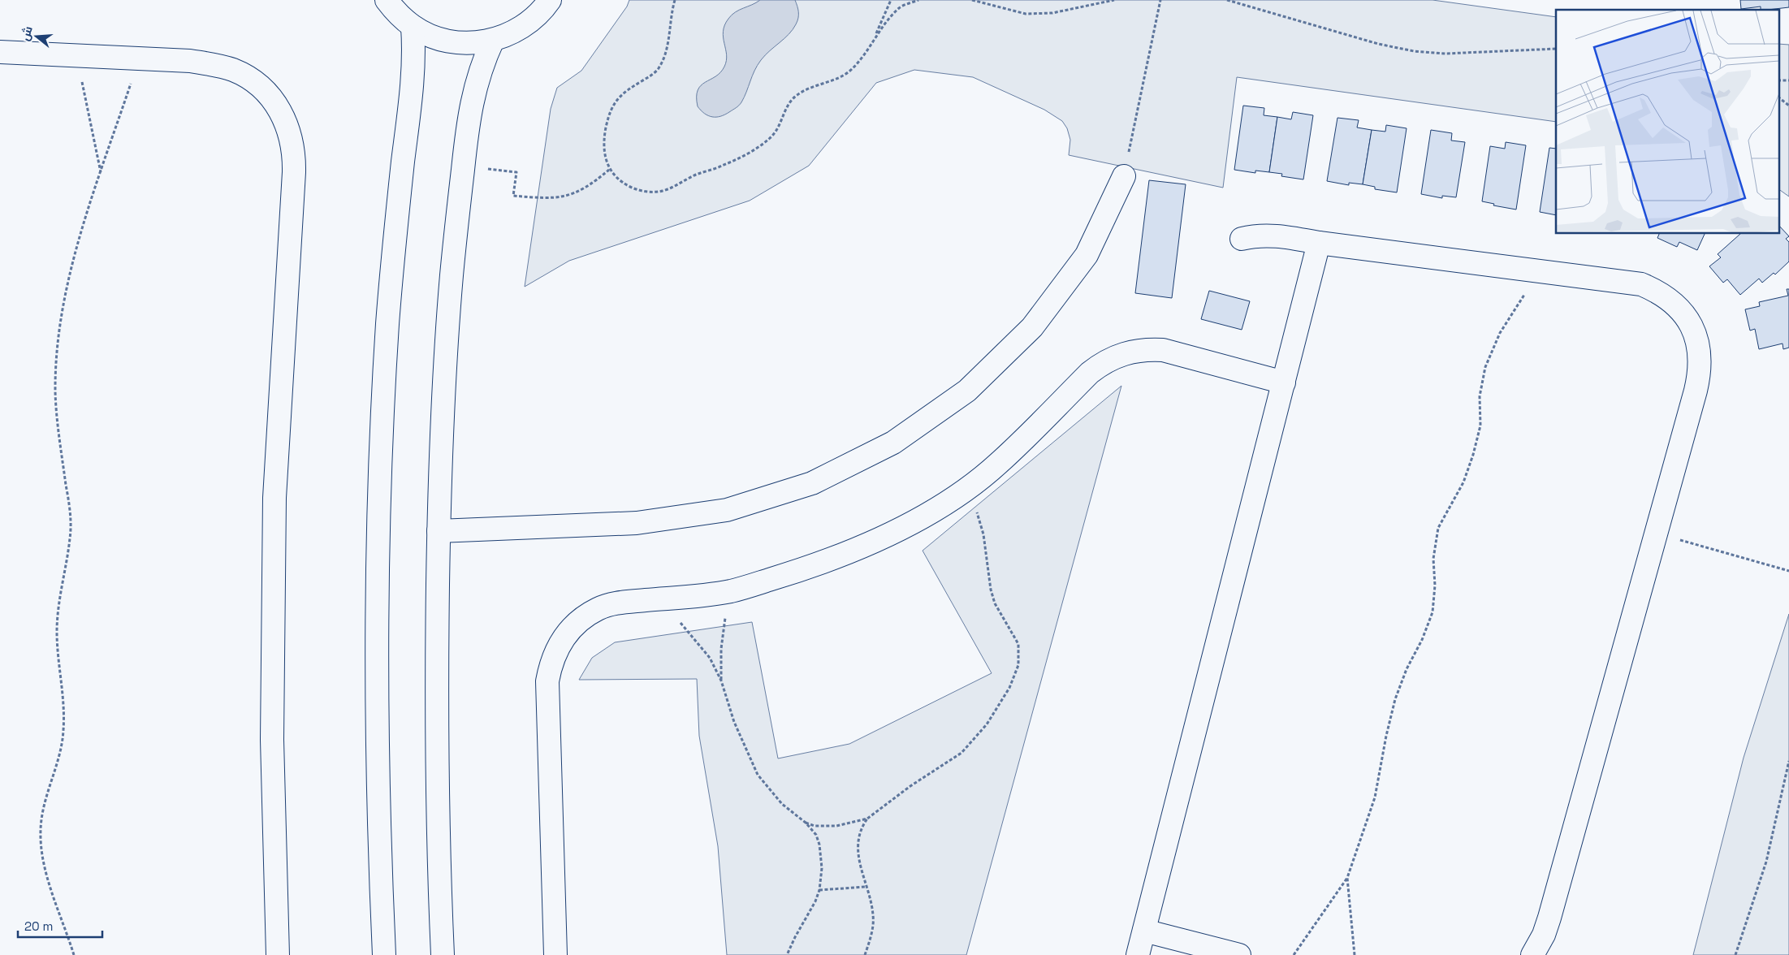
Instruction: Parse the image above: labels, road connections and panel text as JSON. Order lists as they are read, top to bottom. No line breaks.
{"scale_bar":"20 m","north":"left"}
